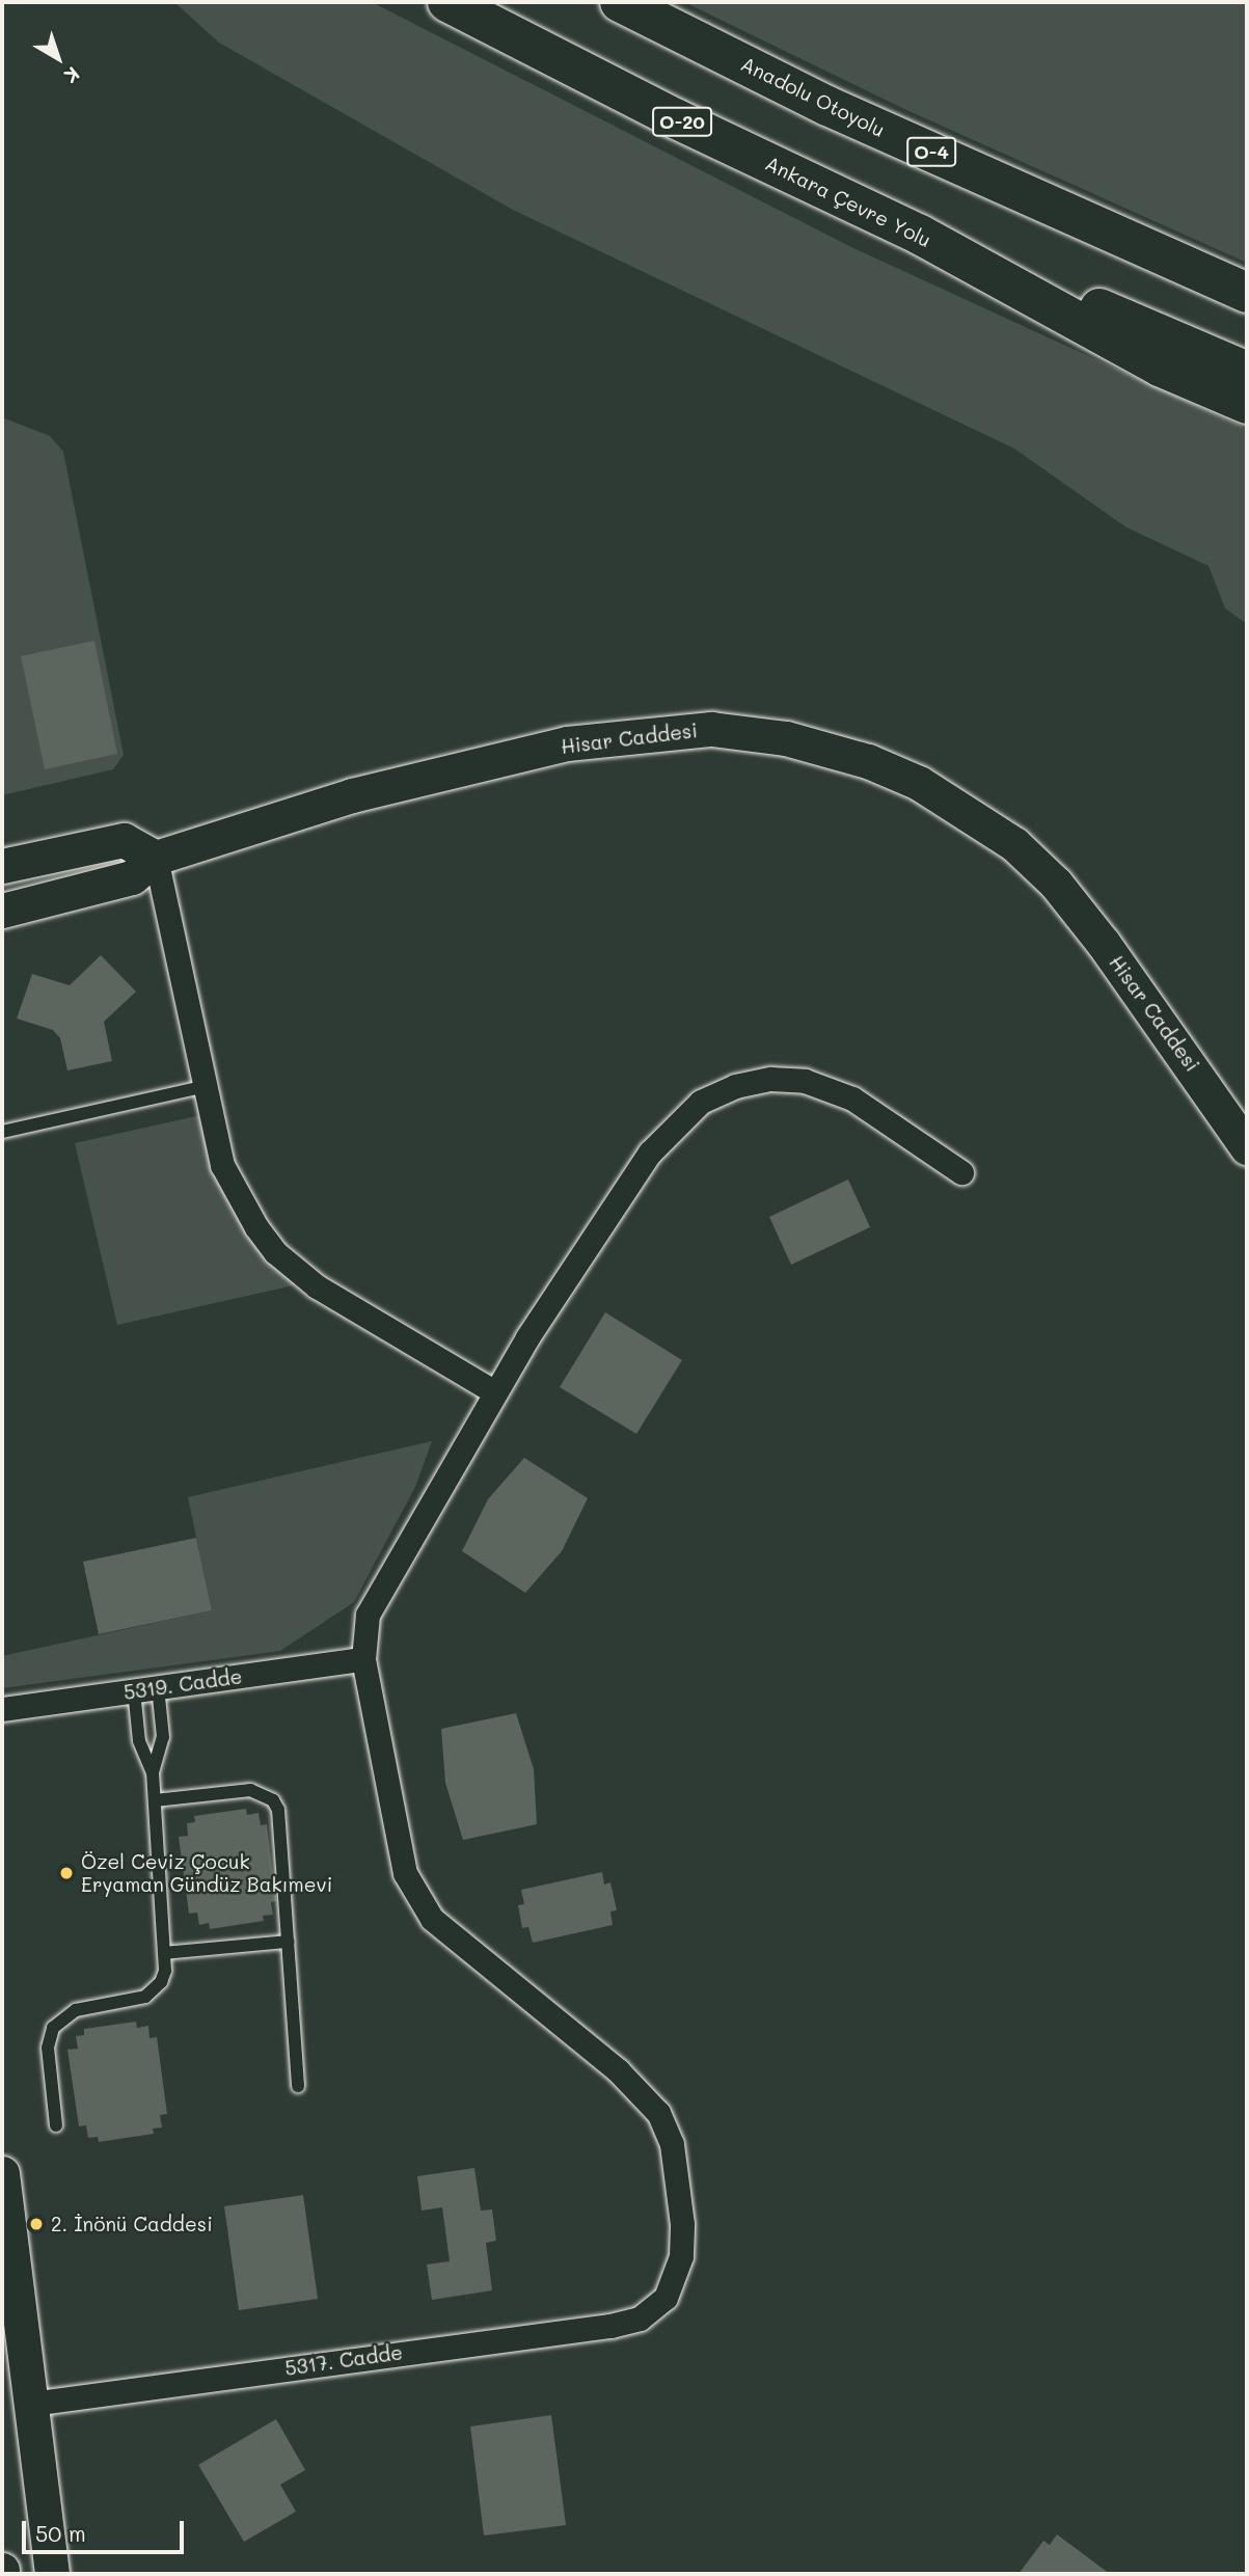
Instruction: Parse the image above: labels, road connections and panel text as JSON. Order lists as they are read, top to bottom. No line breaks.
{"streets":{"highway":["Anadolu Otoyolu","O-20","O-4","Ankara Çevre Yolu"],"street":["Hisar Caddesi","5319. Cadde","5317. Cadde"]},"crossings":[["5319. Cadde","5317. Cadde"]],"places":["Özel Ceviz Çocuk Eryaman Gündüz Bakımevi","2. İnönü Caddesi"],"scale_bar":"50 m","north":"bottom right"}
